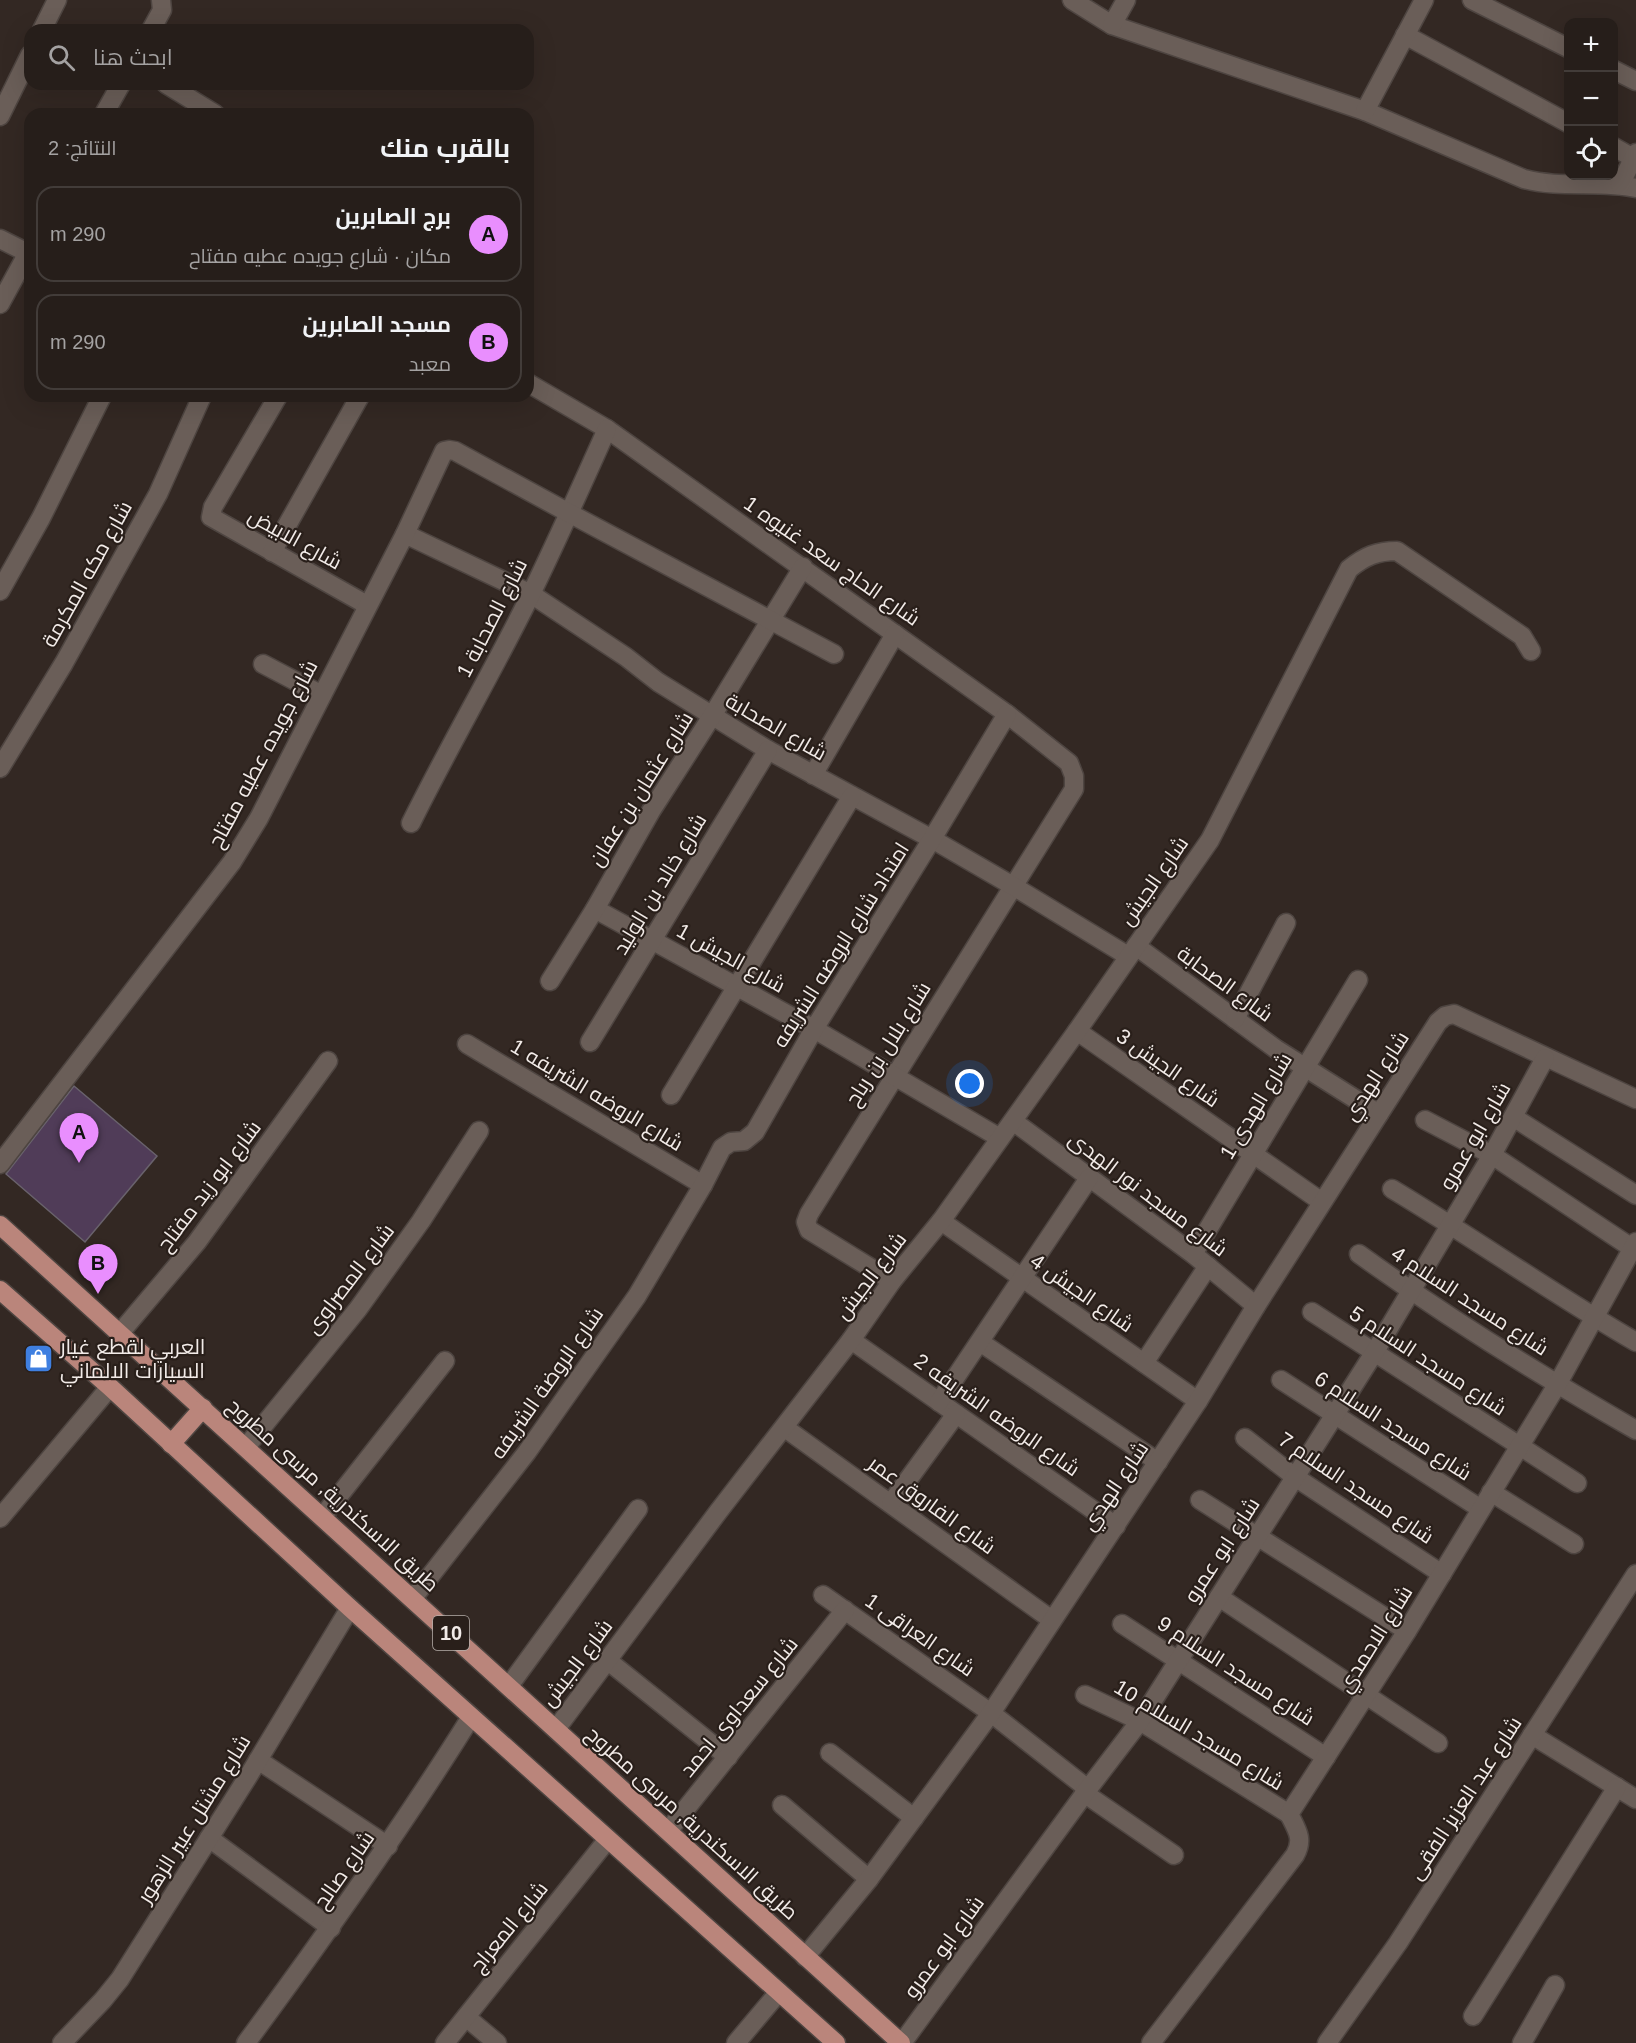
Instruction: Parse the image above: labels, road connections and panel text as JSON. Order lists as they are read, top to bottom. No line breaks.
{"streets":{"main road":["طريق الاسكندرية, مرسى مطروح","10"],"street":["شارع الابيض","شارع الحاج سعد غنيوه 1","شارع مكه المكرمة","شارع الصحابة 1","شارع الصحابة","شارع جويده عطيه مفتاح","شارع عثمان بن عفان","شارع الجيش","شارع خالد بن الوليد","امتداد شارع الروضه الشريفه","شارع الجيش 1","شارع بلال بن رباح","شارع الجيش 3","شارع الهدي","شارع الروضه الشريفه 1","شارع الهدى 1","شارع ابو عمرو","شارع ابو زيد مفتاح","شارع مسجد نور الهدى","شارع المصراوى","شارع الجيش 4","شارع مسجد السلام 4","شارع مسجد السلام 5","شارع الروضة الشريفه","شارع الروضه الشريفه 2","شارع مسجد السلام 6","شارع مسجد السلام 7","شارع الفاروق عمر","شارع العراقى 1","شارع الاحمدي","شارع مسجد السلام 9","شارع سعداوى احمد","شارع مسجد السلام 10","شارع عبد العزيز الفقى","شارع مشتل عبير الزهور","شارع صالح","شارع المعراج"]},"crossings":[["شارع الابيض","شارع جويده عطيه مفتاح"],["شارع الحاج سعد غنيوه 1","شارع الصحابة 1"],["شارع الحاج سعد غنيوه 1","شارع عثمان بن عفان"],["شارع الحاج سعد غنيوه 1","امتداد شارع الروضه الشريفه"],["شارع الحاج سعد غنيوه 1","شارع بلال بن رباح"],["شارع الصحابة 1","شارع الصحابة"],["شارع الصحابة 1","شارع جويده عطيه مفتاح"],["شارع الصحابة","شارع جويده عطيه مفتاح"],["شارع الصحابة","شارع عثمان بن عفان"],["شارع الصحابة","شارع الجيش"],["شارع الصحابة","شارع خالد بن الوليد"],["شارع الصحابة","امتداد شارع الروضه الشريفه"],["شارع الصحابة","شارع بلال بن رباح"],["شارع الصحابة","شارع الهدي"],["شارع الصحابة","شارع الهدى 1"],["شارع عثمان بن عفان","شارع الجيش 1"],["شارع الجيش","شارع الجيش 1"],["شارع الجيش","شارع بلال بن رباح"],["شارع الجيش","شارع الجيش 3"],["شارع الجيش","شارع مسجد نور الهدى"],["شارع الجيش","شارع الجيش 4"],["شارع الجيش","شارع الروضه الشريفه 2"],["شارع الجيش","طريق الاسكندرية, مرسى مطروح"],["شارع الجيش","شارع الفاروق عمر"],["شارع خالد بن الوليد","شارع الجيش 1"],["امتداد شارع الروضه الشريفه","شارع الجيش 1"],["امتداد شارع الروضه الشريفه","شارع الروضه الشريفه 1"],["امتداد شارع الروضه الشريفه","شارع الروضة الشريفه"],["شارع الجيش 1","شارع بلال بن رباح"],["شارع الجيش 3","شارع الهدي"],["شارع الجيش 3","شارع الهدى 1"],["شارع الهدي","شارع ابو عمرو"],["شارع الهدي","شارع مسجد نور الهدى"],["شارع الهدي","شارع الجيش 4"],["شارع الهدي","شارع الروضه الشريفه 2"],["شارع الهدي","طريق الاسكندرية, مرسى مطروح"],["شارع الهدي","شارع الفاروق عمر"],["شارع الهدي","شارع العراقى 1"],["شارع الروضه الشريفه 1","شارع الروضة الشريفه"],["شارع الهدى 1","شارع مسجد نور الهدى"],["شارع ابو عمرو","شارع مسجد السلام 4"],["شارع ابو عمرو","شارع مسجد السلام 5"],["شارع ابو عمرو","شارع مسجد السلام 6"],["شارع ابو عمرو","شارع مسجد السلام 7"],["شارع ابو عمرو","طريق الاسكندرية, مرسى مطروح"],["شارع ابو عمرو","شارع العراقى 1"],["شارع ابو عمرو","شارع مسجد السلام 9"],["شارع ابو عمرو","شارع مسجد السلام 10"],["شارع ابو زيد مفتاح","طريق الاسكندرية, مرسى مطروح"],["شارع المصراوى","طريق الاسكندرية, مرسى مطروح"],["شارع مسجد السلام 4","شارع الاحمدي"],["شارع مسجد السلام 5","شارع الاحمدي"],["شارع الروضة الشريفه","طريق الاسكندرية, مرسى مطروح"],["شارع مسجد السلام 6","شارع الاحمدي"],["شارع مسجد السلام 7","شارع الاحمدي"],["طريق الاسكندرية, مرسى مطروح","شارع سعداوى احمد"],["10","شارع مشتل عبير الزهور"],["10","شارع صالح"],["10","شارع المعراج"],["شارع العراقى 1","شارع سعداوى احمد"],["شارع الاحمدي","شارع مسجد السلام 9"],["شارع الاحمدي","شارع مسجد السلام 10"]],"places":{"shop":["العربي لقطع غيار السيارات الالماني"]},"page":{"map_buttons":["+","−"],"search":"ابحث هنا","heading":["بالقرب منك","النتائج: 2"],"list":[{"mark":"A","name":"برج الصابرين","note":"مكان · شارع جويده عطيه مفتاح","value":"290 m"},{"mark":"B","name":"مسجد الصابرين","note":"معبد","value":"290 m"}],"pins":["A","B"]}}
